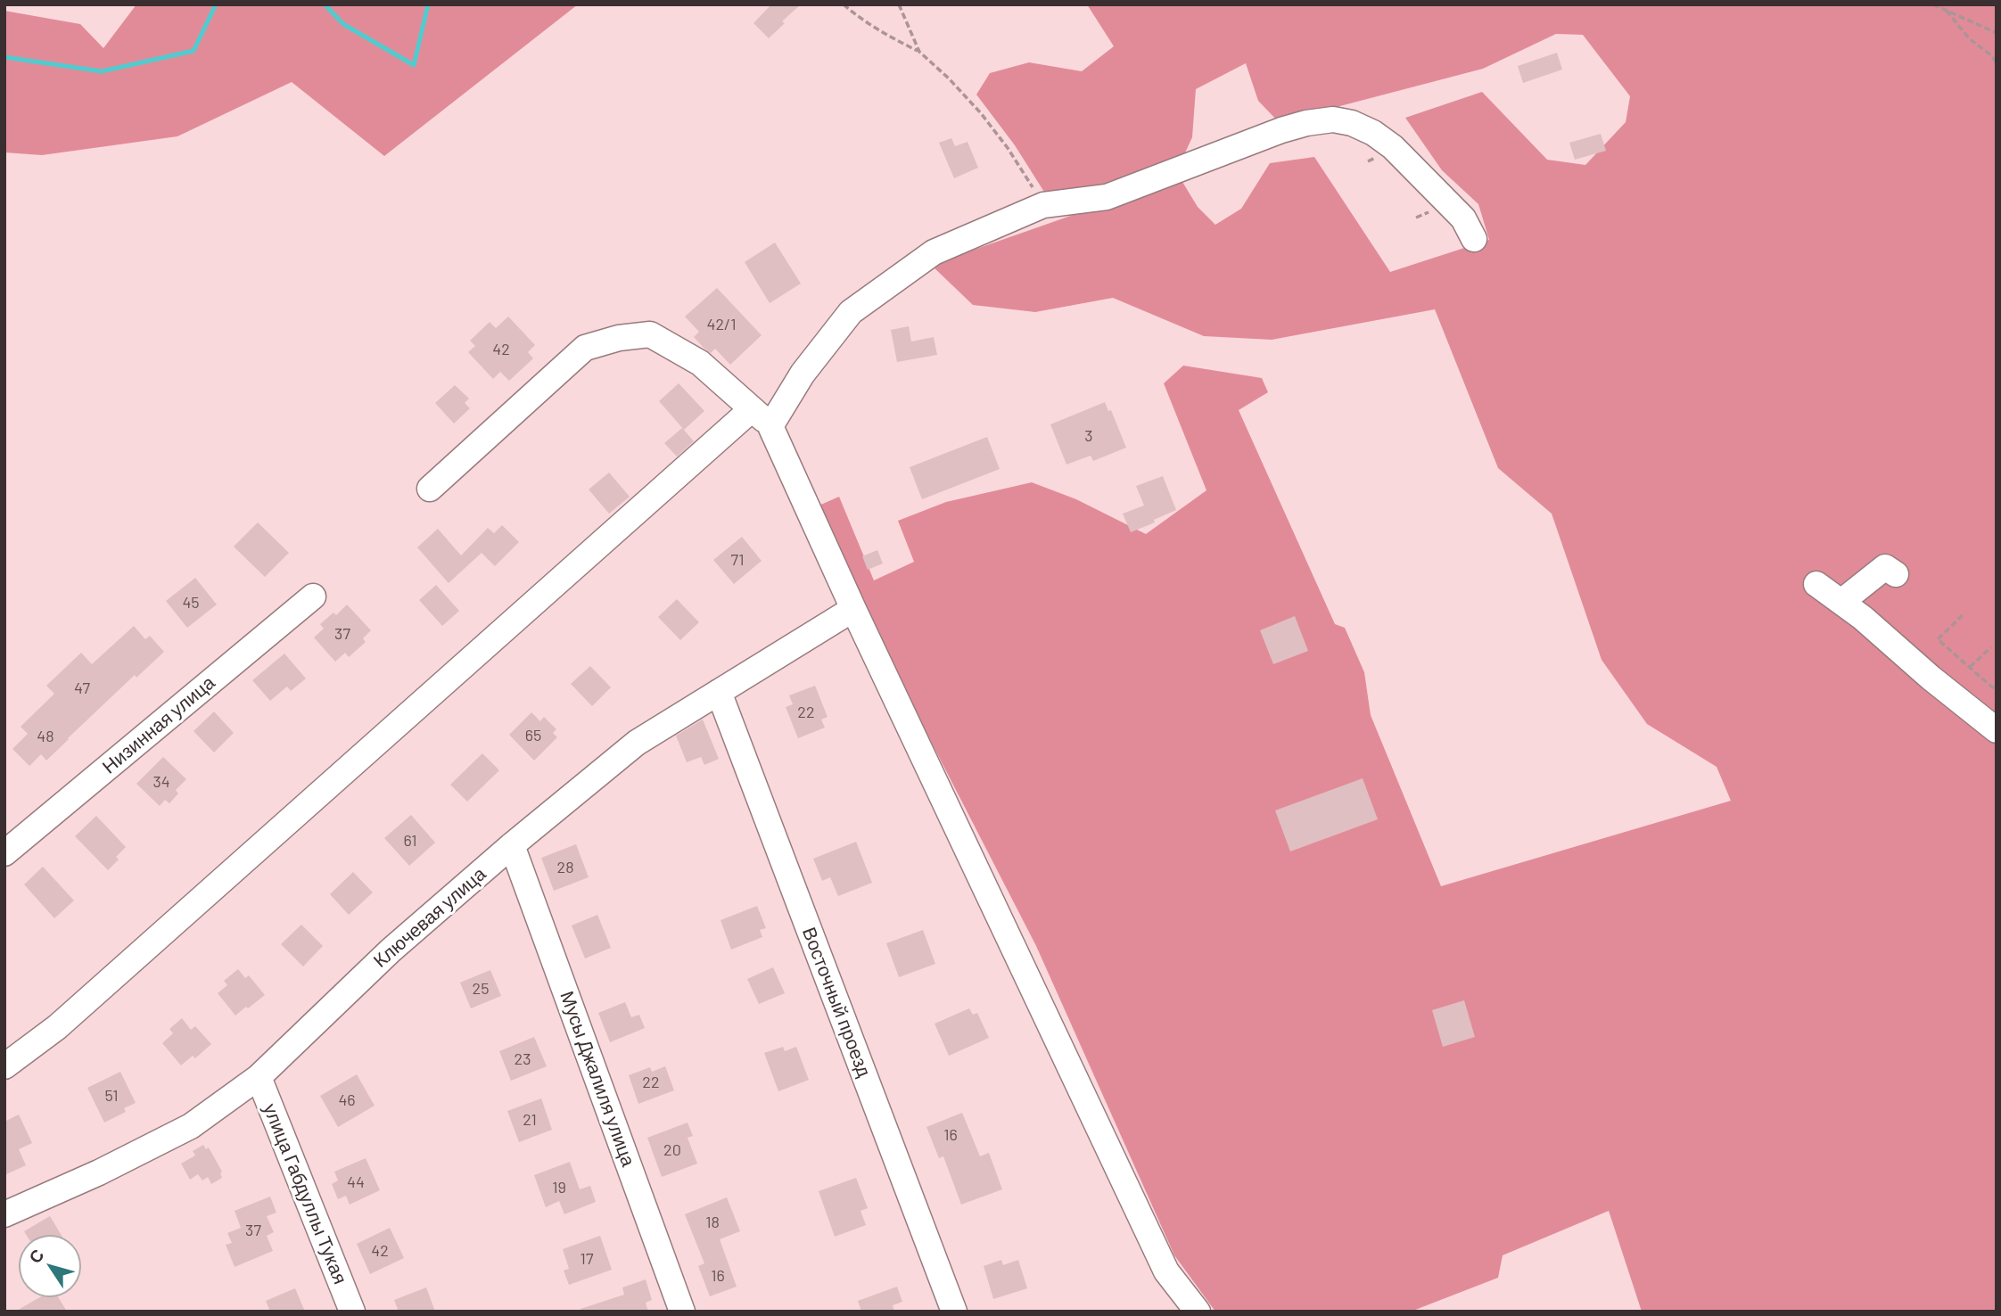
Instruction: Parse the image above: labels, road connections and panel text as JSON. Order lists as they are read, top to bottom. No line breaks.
{"streets":{"street":["Низинная улица","Ключевая улица","Восточный проезд","Мусы Джалиля улица","улица Габдуллы Тукая"]},"crossings":[["Ключевая улица","Восточный проезд"],["Ключевая улица","Мусы Джалиля улица"],["Ключевая улица","улица Габдуллы Тукая"]],"house_numbers":["42/1","42","3","71","45","37","47","22","65","48","34","61","28","25","23","22","51","46","21","16","20","44","19","18","37","42","17","16"],"north":"top left"}
